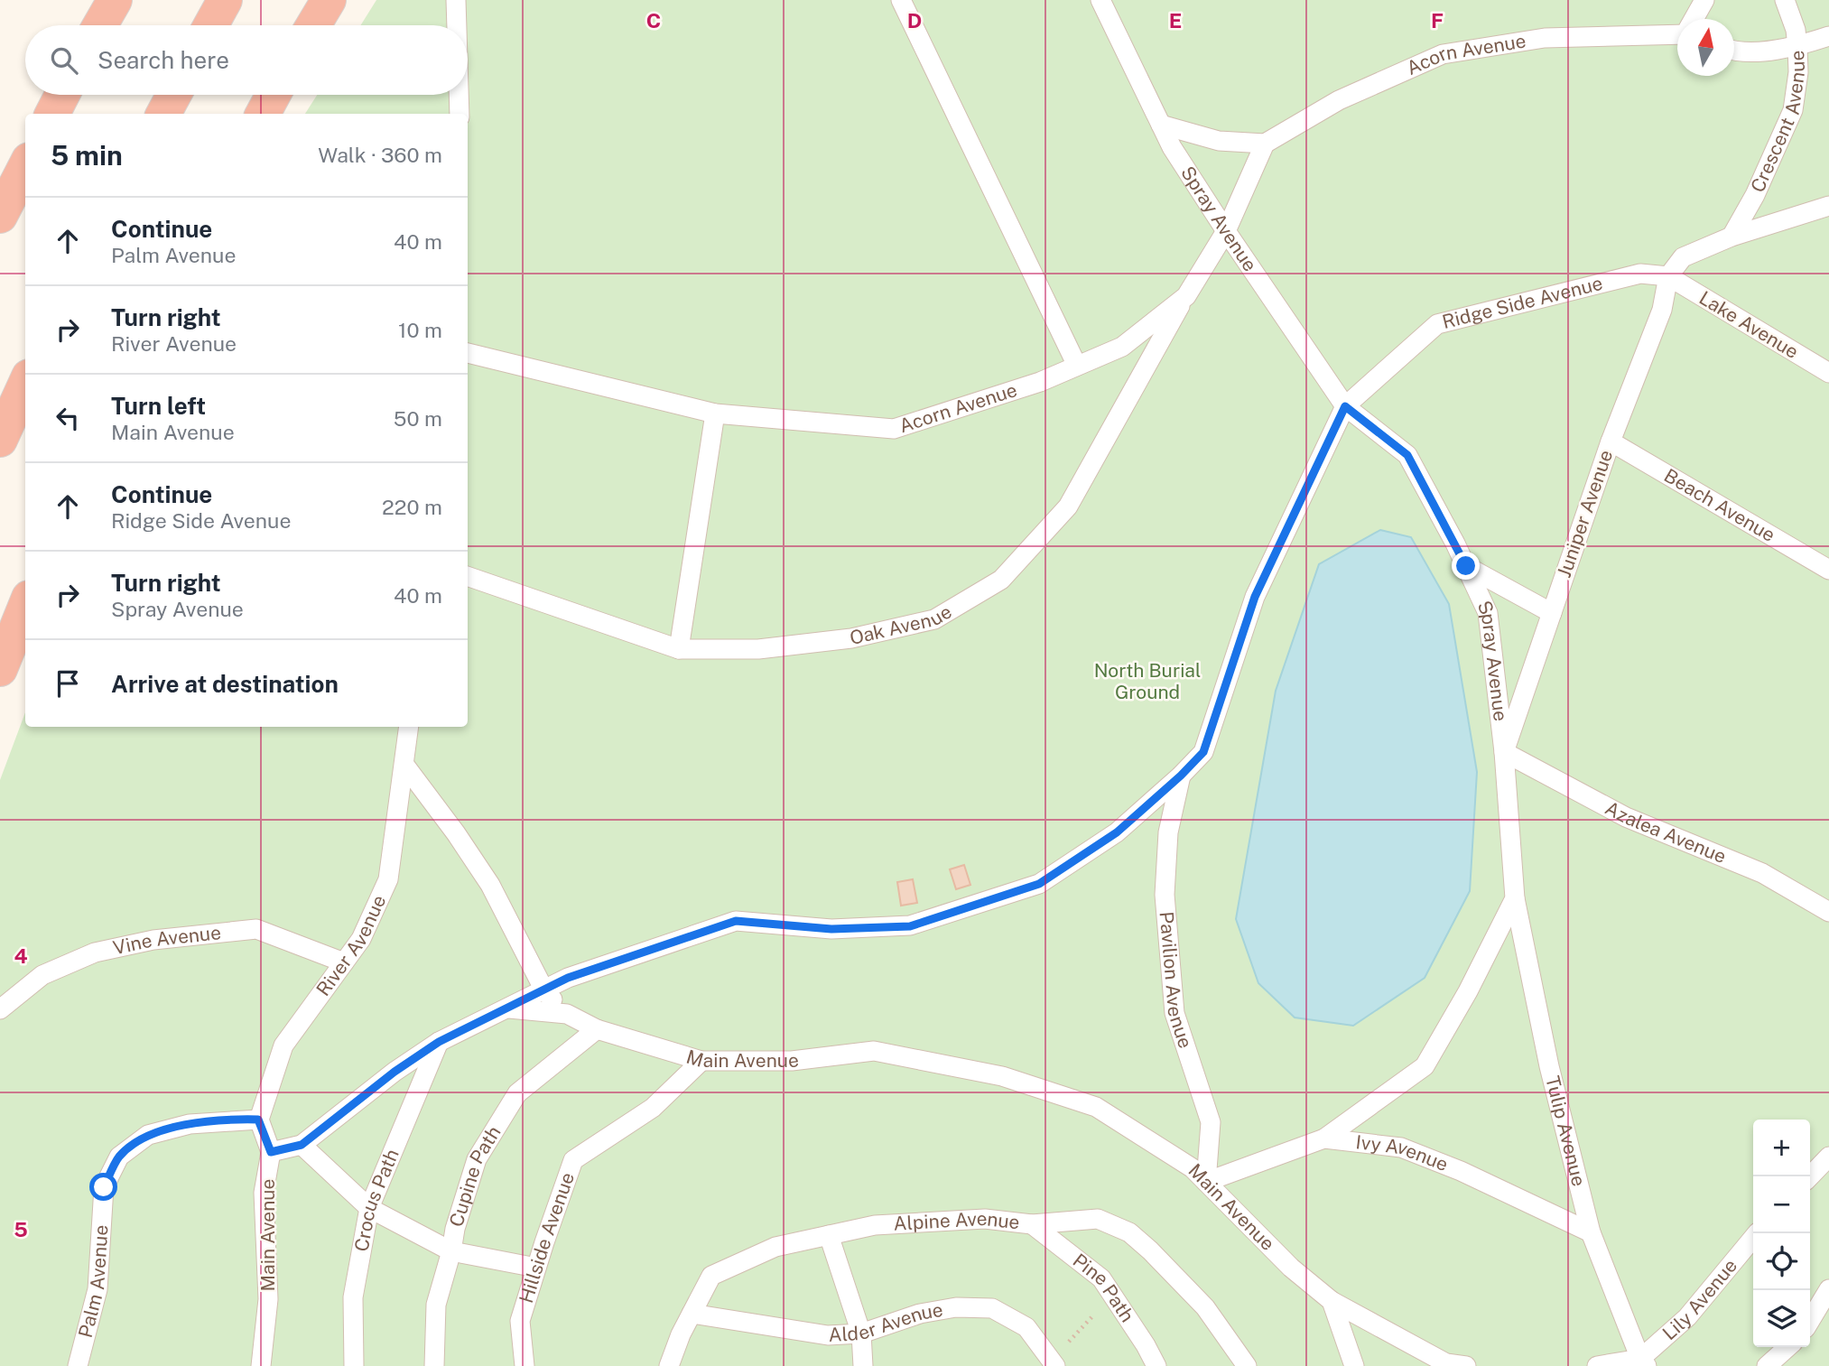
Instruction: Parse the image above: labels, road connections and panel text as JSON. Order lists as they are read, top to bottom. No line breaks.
{"streets":{"lane":["Acorn Avenue","Crescent Avenue","Spray Avenue","Ridge Side Avenue","Lake Avenue","Beach Avenue","Juniper Avenue","Oak Avenue","Azalea Avenue","Vine Avenue","River Avenue","Pavilion Avenue","Main Avenue","Tulip Avenue","Ivy Avenue","Cupine Path","Crocus Path","Alpine Avenue","Hillside Avenue","Palm Avenue","Pine Path","Lily Avenue","Alder Avenue"]},"crossings":[["Acorn Avenue","Spray Avenue"],["Acorn Avenue","Oak Avenue"],["Spray Avenue","Ridge Side Avenue"],["Spray Avenue","Juniper Avenue"],["Spray Avenue","Azalea Avenue"],["Spray Avenue","Tulip Avenue"],["Ridge Side Avenue","Lake Avenue"],["Ridge Side Avenue","Juniper Avenue"],["Ridge Side Avenue","Pavilion Avenue"],["Ridge Side Avenue","Main Avenue"],["Lake Avenue","Juniper Avenue"],["Beach Avenue","Juniper Avenue"],["Juniper Avenue","Azalea Avenue"],["Vine Avenue","River Avenue"],["River Avenue","Palm Avenue"],["Pavilion Avenue","Main Avenue"],["Pavilion Avenue","Ivy Avenue"],["Main Avenue","Ivy Avenue"],["Main Avenue","Cupine Path"],["Main Avenue","Crocus Path"],["Main Avenue","Hillside Avenue"],["Tulip Avenue","Ivy Avenue"],["Tulip Avenue","Lily Avenue"],["Alpine Avenue","Pine Path"],["Alpine Avenue","Alder Avenue"]],"parks":["North Burial Ground"],"north":"top","page":{"search":"Search here","heading":["5 min","Walk · 360 m"],"list":[["Continue","Palm Avenue","40 m"],["Turn right","River Avenue","10 m"],["Turn left","Main Avenue","50 m"],["Continue","Ridge Side Avenue","220 m"],["Turn right","Spray Avenue","40 m"],"Arrive at destination"],"map_buttons":["+","−"]},"grid":{"columns":["C","D","E","F"],"rows":["4","5"]}}
